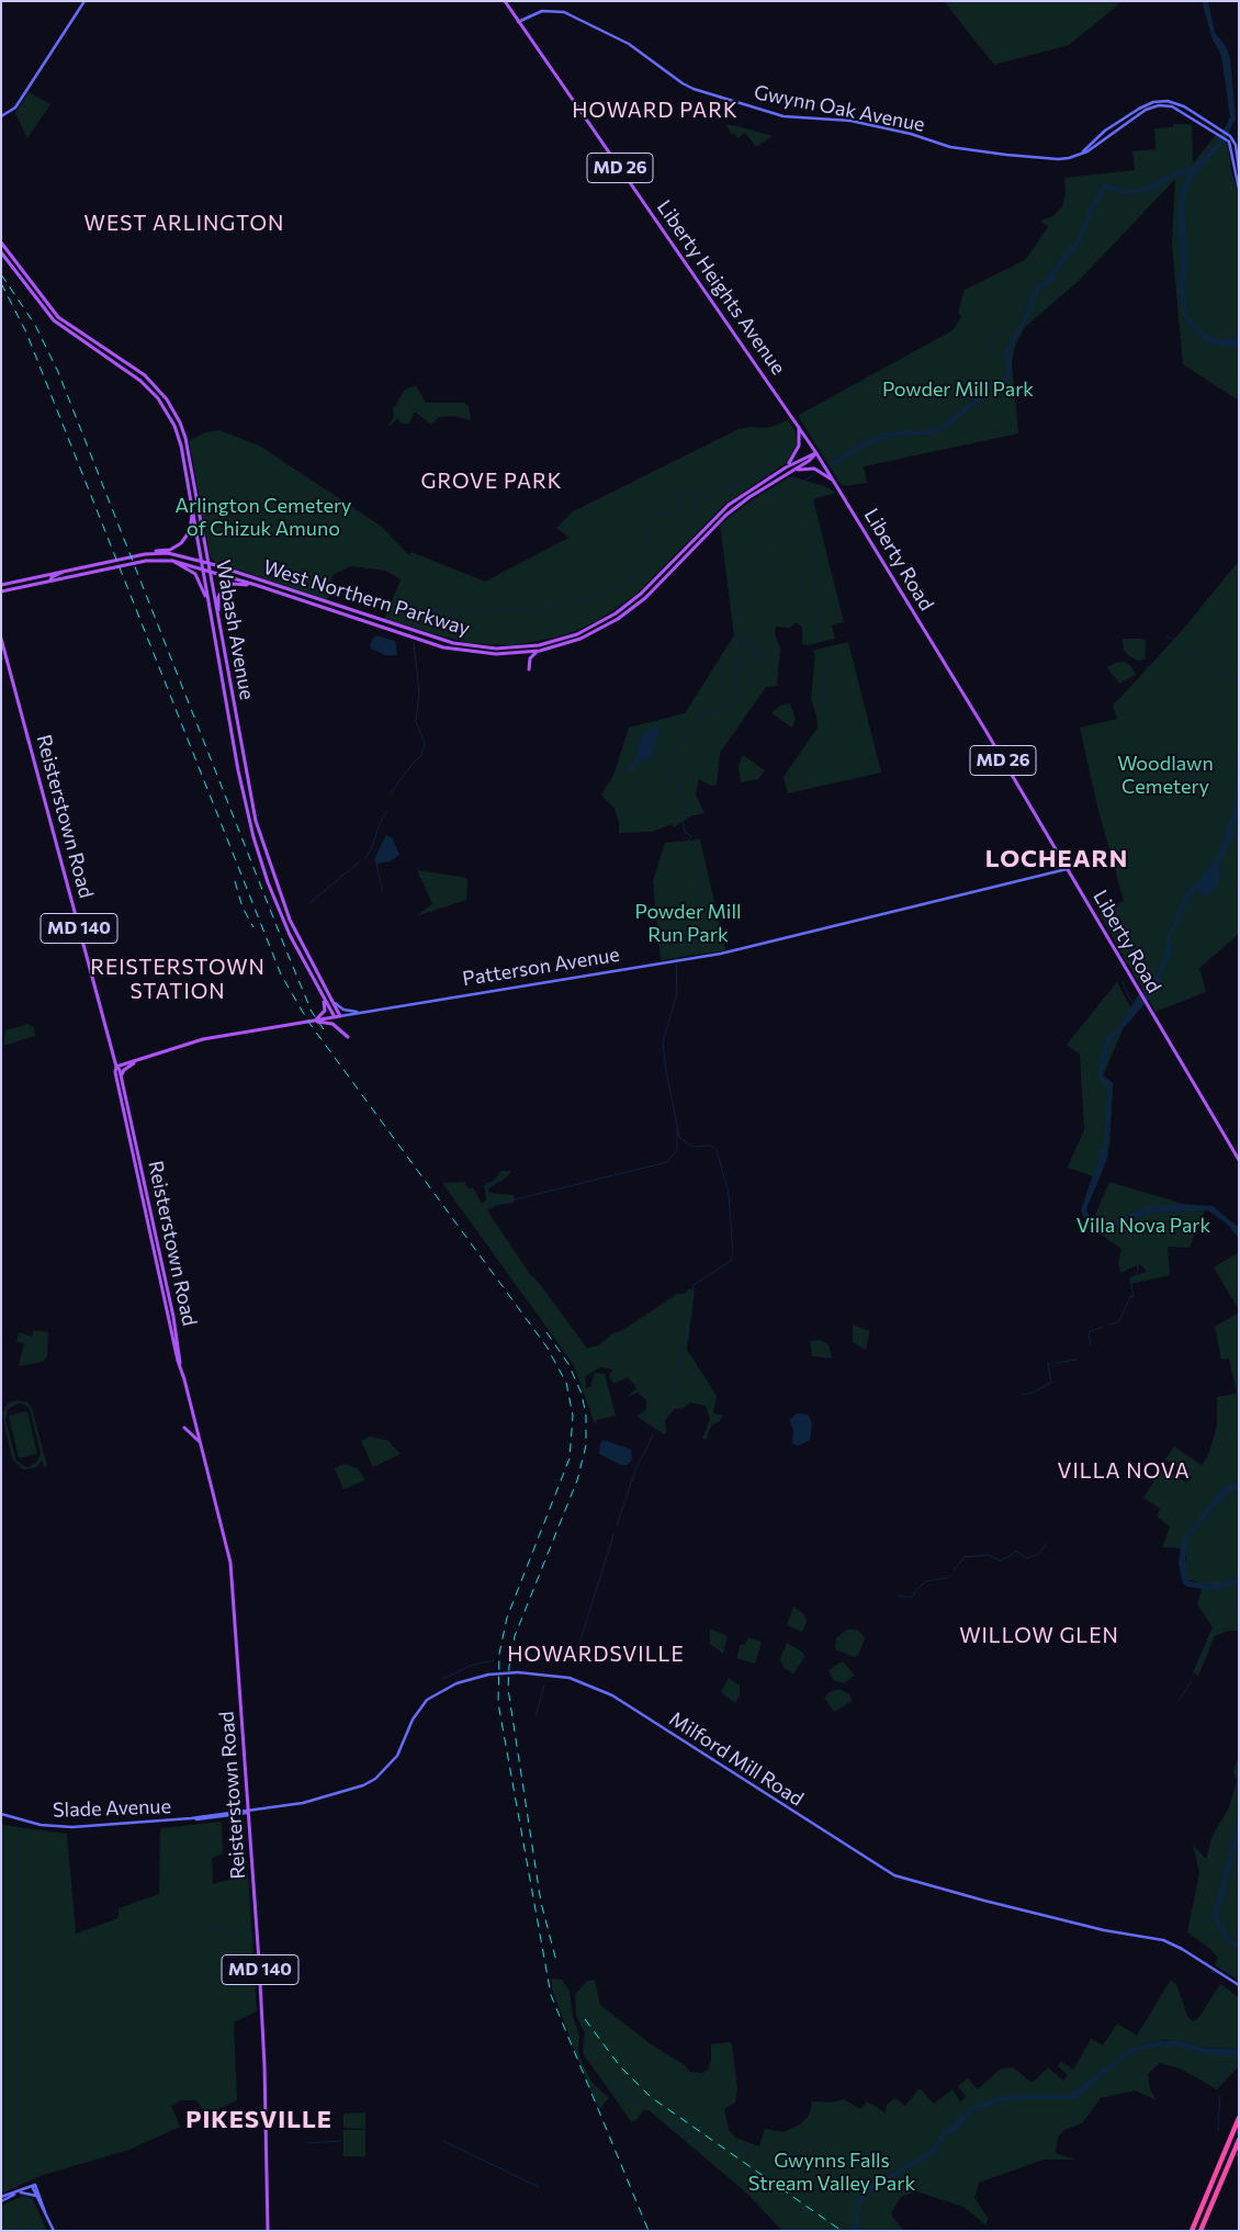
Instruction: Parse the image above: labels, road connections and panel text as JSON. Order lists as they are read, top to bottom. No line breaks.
{"streets":{"main road":["Gwynn Oak Avenue","MD 26","Liberty Heights Avenue","Liberty Road","West Northern Parkway","Wabash Avenue","Reisterstown Road","MD 140","Patterson Avenue","Milford Mill Road","Slade Avenue"]},"crossings":[["Gwynn Oak Avenue","Liberty Heights Avenue"],["Liberty Heights Avenue","Liberty Road"],["Liberty Heights Avenue","West Northern Parkway"],["Liberty Road","Patterson Avenue"],["West Northern Parkway","Wabash Avenue"],["Wabash Avenue","Patterson Avenue"],["Reisterstown Road","Patterson Avenue"],["Reisterstown Road","Milford Mill Road"],["Reisterstown Road","Slade Avenue"],["Milford Mill Road","Slade Avenue"]],"districts":["HOWARD PARK","WEST ARLINGTON","GROVE PARK","LOCHEARN","REISTERSTOWN STATION","VILLA NOVA","WILLOW GLEN","HOWARDSVILLE","PIKESVILLE"],"parks":["Powder Mill Park","Arlington Cemetery of Chizuk Amuno","Woodlawn Cemetery","Powder Mill Run Park","Villa Nova Park","Gwynns Falls Stream Valley Park"]}
